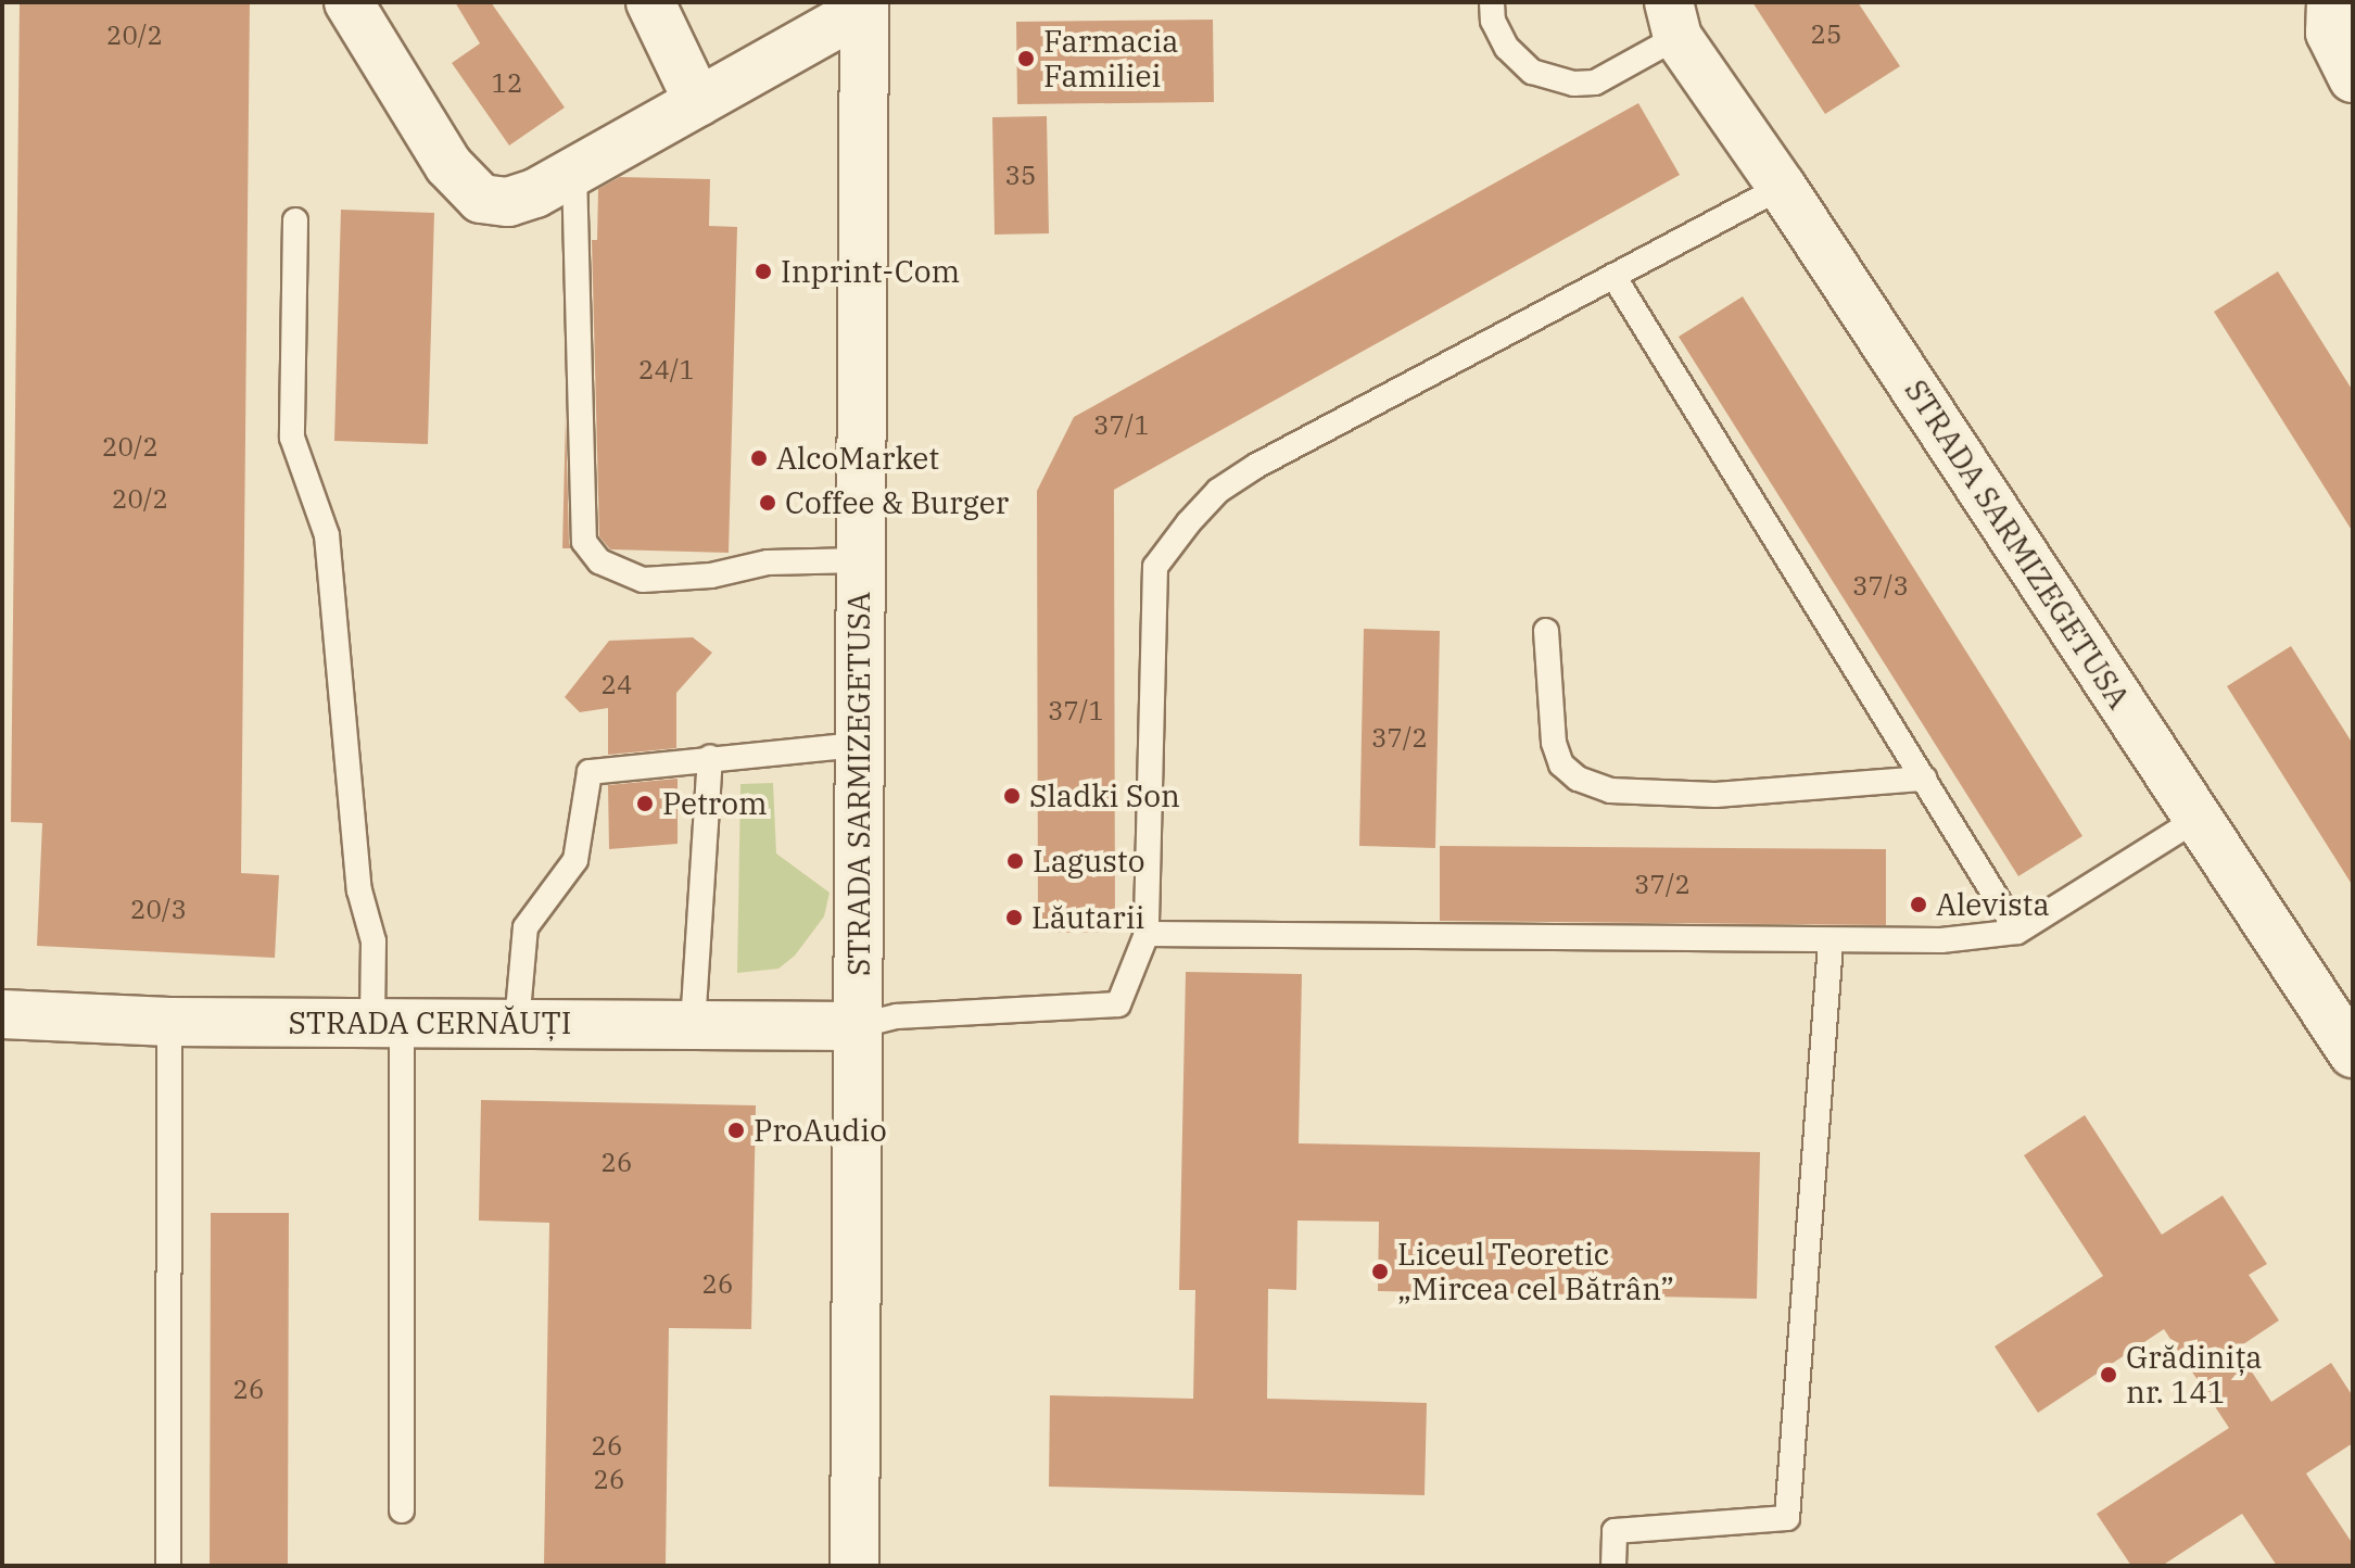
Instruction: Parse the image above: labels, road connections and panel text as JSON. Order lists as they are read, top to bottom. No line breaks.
{"streets":{"street":["STRADA SARMIZEGETUSA","STRADA CERNĂUȚI"]},"crossings":[["STRADA SARMIZEGETUSA","STRADA CERNĂUȚI"]],"places":["Farmacia Familiei","Inprint-Com","AlcoMarket","Coffee & Burger","Sladki Son","Petrom","Lagusto","Alevista","Lăutarii","ProAudio","Liceul Teoretic „Mircea cel Bătrân”","Grădinița nr. 141"],"house_numbers":["25","20/2","12","35","24/1","37/1","20/2","20/2","37/3","24","37/1","37/2","37/2","20/3","26","26","26","26","26"]}
